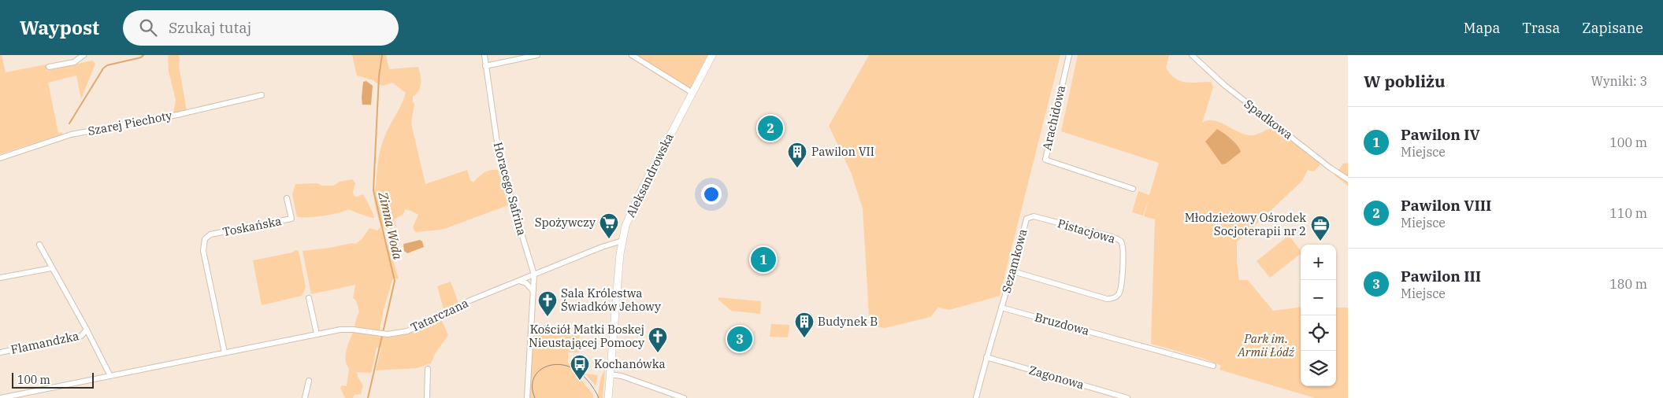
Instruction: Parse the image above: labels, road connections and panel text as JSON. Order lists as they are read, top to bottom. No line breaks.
{"streets":{"main road":["Aleksandrowska"],"street":["Arachidowa","Spadkowa","Szarej Piechoty","Horacego Safrina","Toskańska","Pistacjowa","Sezamkowa","Tatarczana","Bruzdowa","Flamandzka","Zagonowa"]},"crossings":[["Aleksandrowska","Tatarczana"],["Horacego Safrina","Tatarczana"],["Toskańska","Tatarczana"],["Pistacjowa","Sezamkowa"],["Sezamkowa","Bruzdowa"]],"water":["Zimna Woda"],"parks":["Park im. Armii Łódź"],"places":{"building":["Pawilon VII","Budynek B"],"supermarket":["Spożywczy"],"office":["Młodzieżowy Ośrodek Socjoterapii nr 2"],"church":["Sala Królestwa Świadków Jehowy","Kościół Matki Boskej Nieustającej Pomocy"],"bus stop":["Kochanówka"]},"scale_bar":"100 m","page":{"header":"Waypost","search":"Szukaj tutaj","nav":["Mapa","Trasa","Zapisane"],"heading":["W pobliżu","Wyniki: 3"],"list":[{"mark":"1","name":"Pawilon IV","note":"Miejsce","value":"100 m"},{"mark":"2","name":"Pawilon VIII","note":"Miejsce","value":"110 m"},{"mark":"3","name":"Pawilon III","note":"Miejsce","value":"180 m"}],"pins":["2","1","3"],"map_buttons":["+","−"],"scale":"100 m"}}
